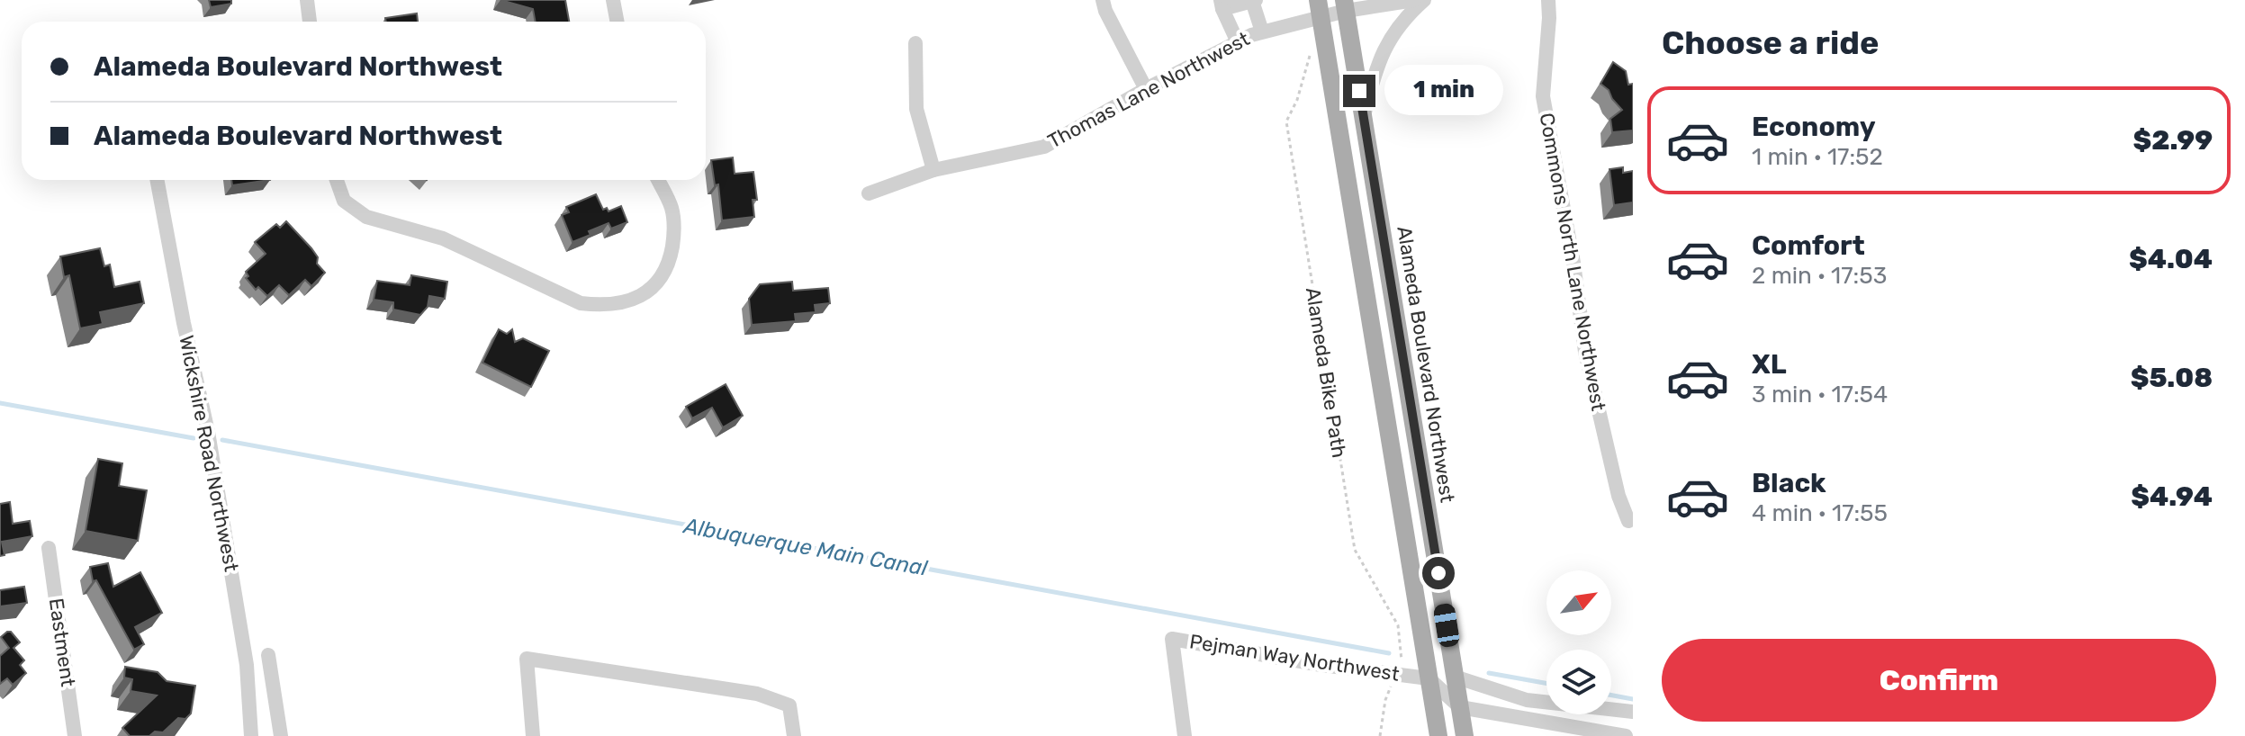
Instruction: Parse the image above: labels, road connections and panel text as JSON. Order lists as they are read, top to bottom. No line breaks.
{"streets":{"main road":["Alameda Boulevard Northwest"],"street":["Thomas Lane Northwest","Commons North Lane Northwest","Wickshire Road Northwest","Eastment","Pejman Way Northwest"],"path":["Alameda Bike Path"]},"crossings":[["Thomas Lane Northwest","Alameda Boulevard Northwest"],["Alameda Boulevard Northwest","Pejman Way Northwest"],["Alameda Bike Path","Pejman Way Northwest"]],"water":["Albuquerque Main Canal"],"north":"top right","page":{"heading":"Choose a ride","banner":["Alameda Boulevard Northwest","Alameda Boulevard Northwest"],"bubble":"1 min","list":[{"name":"Economy","note":"1 min · 17:52","value":"$2.99"},{"name":"Comfort","note":"2 min · 17:53","value":"$4.04"},{"name":"XL","note":"3 min · 17:54","value":"$5.08"},{"name":"Black","note":"4 min · 17:55","value":"$4.94"}],"buttons":"Confirm"}}
